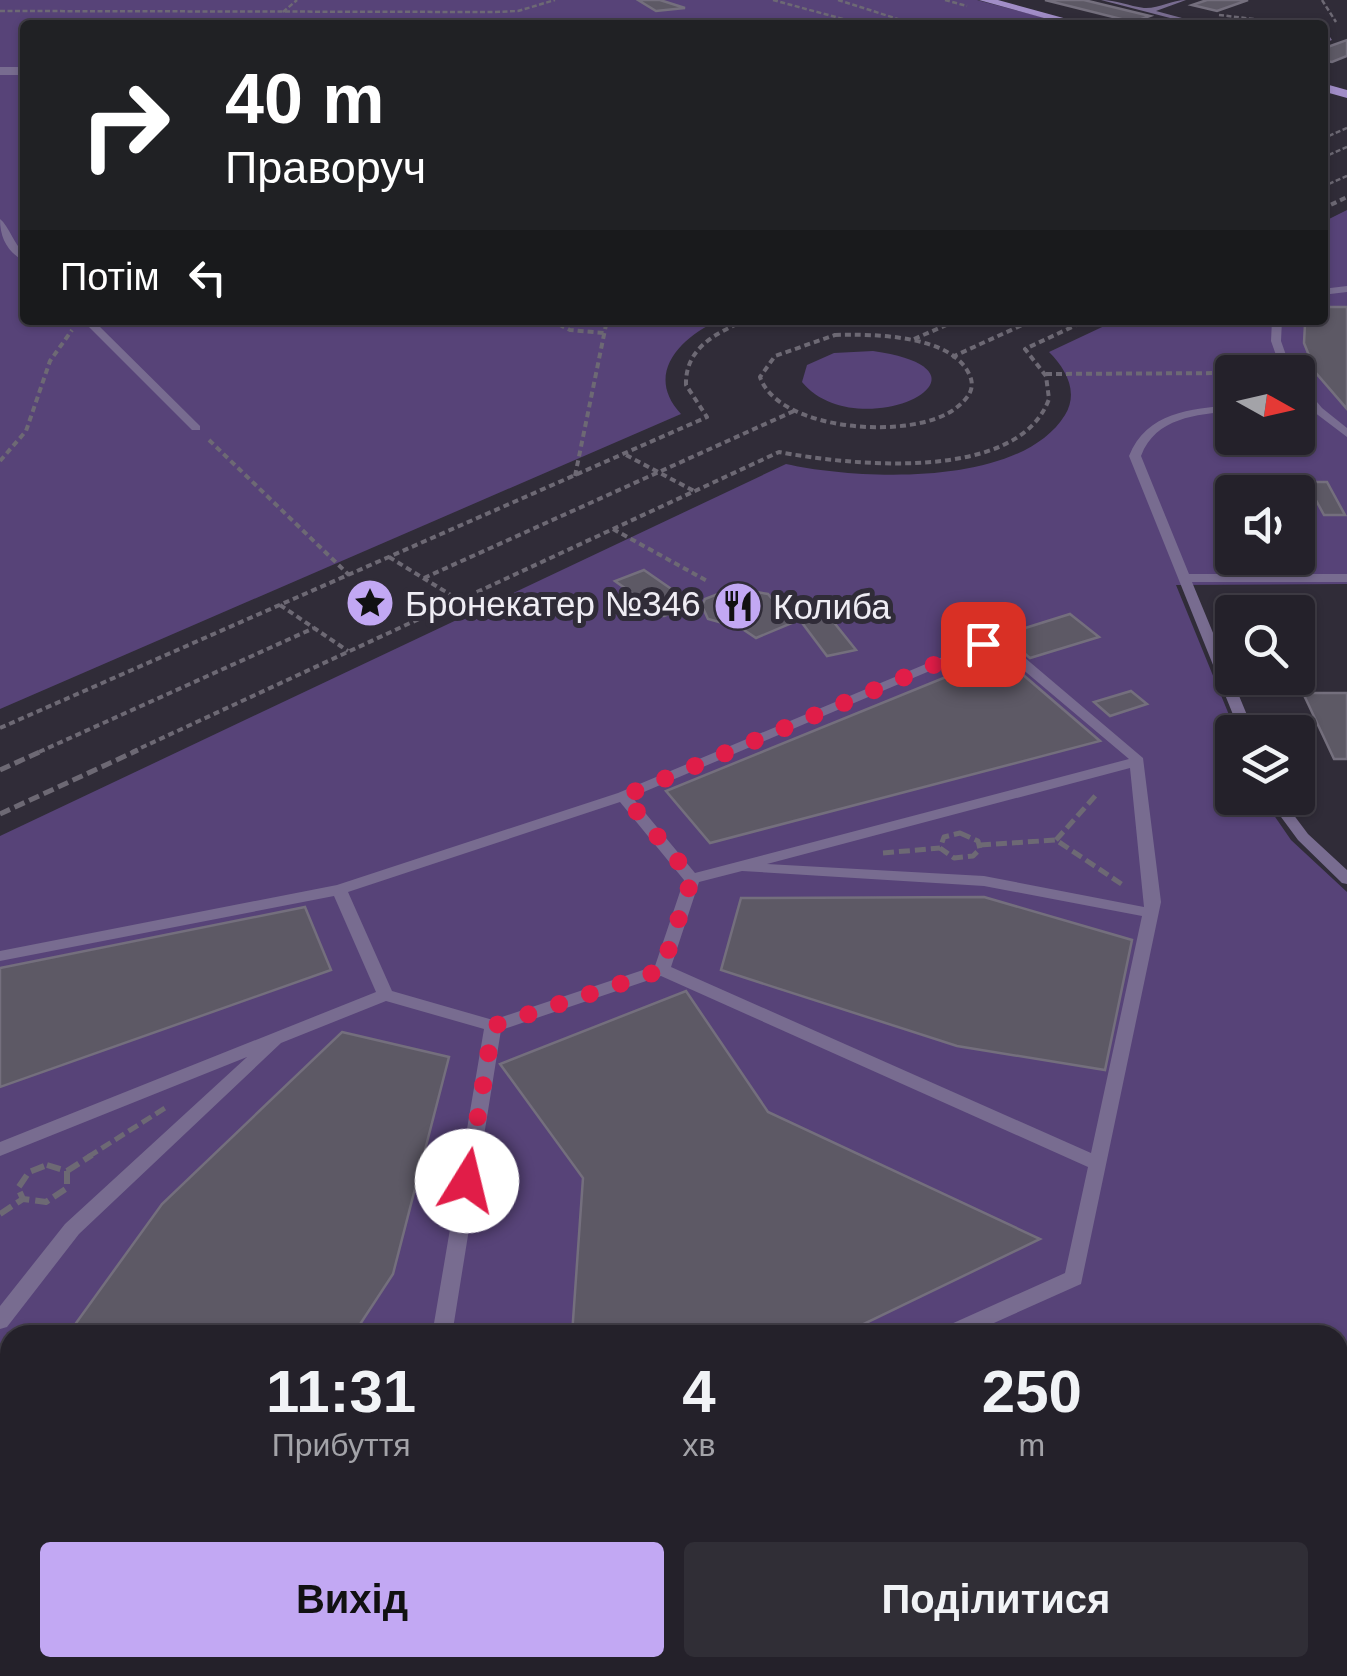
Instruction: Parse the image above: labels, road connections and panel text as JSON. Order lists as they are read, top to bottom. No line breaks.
{"places":{"place":["Бронекатер №346"],"restaurant":["Колиба"]},"north":"right","page":{"turn":["40 m","Праворуч"],"then":"Потім","eta":["11:31","Прибуття","4","хв","250","m"],"buttons":["Вихід","Поділитися"]}}
